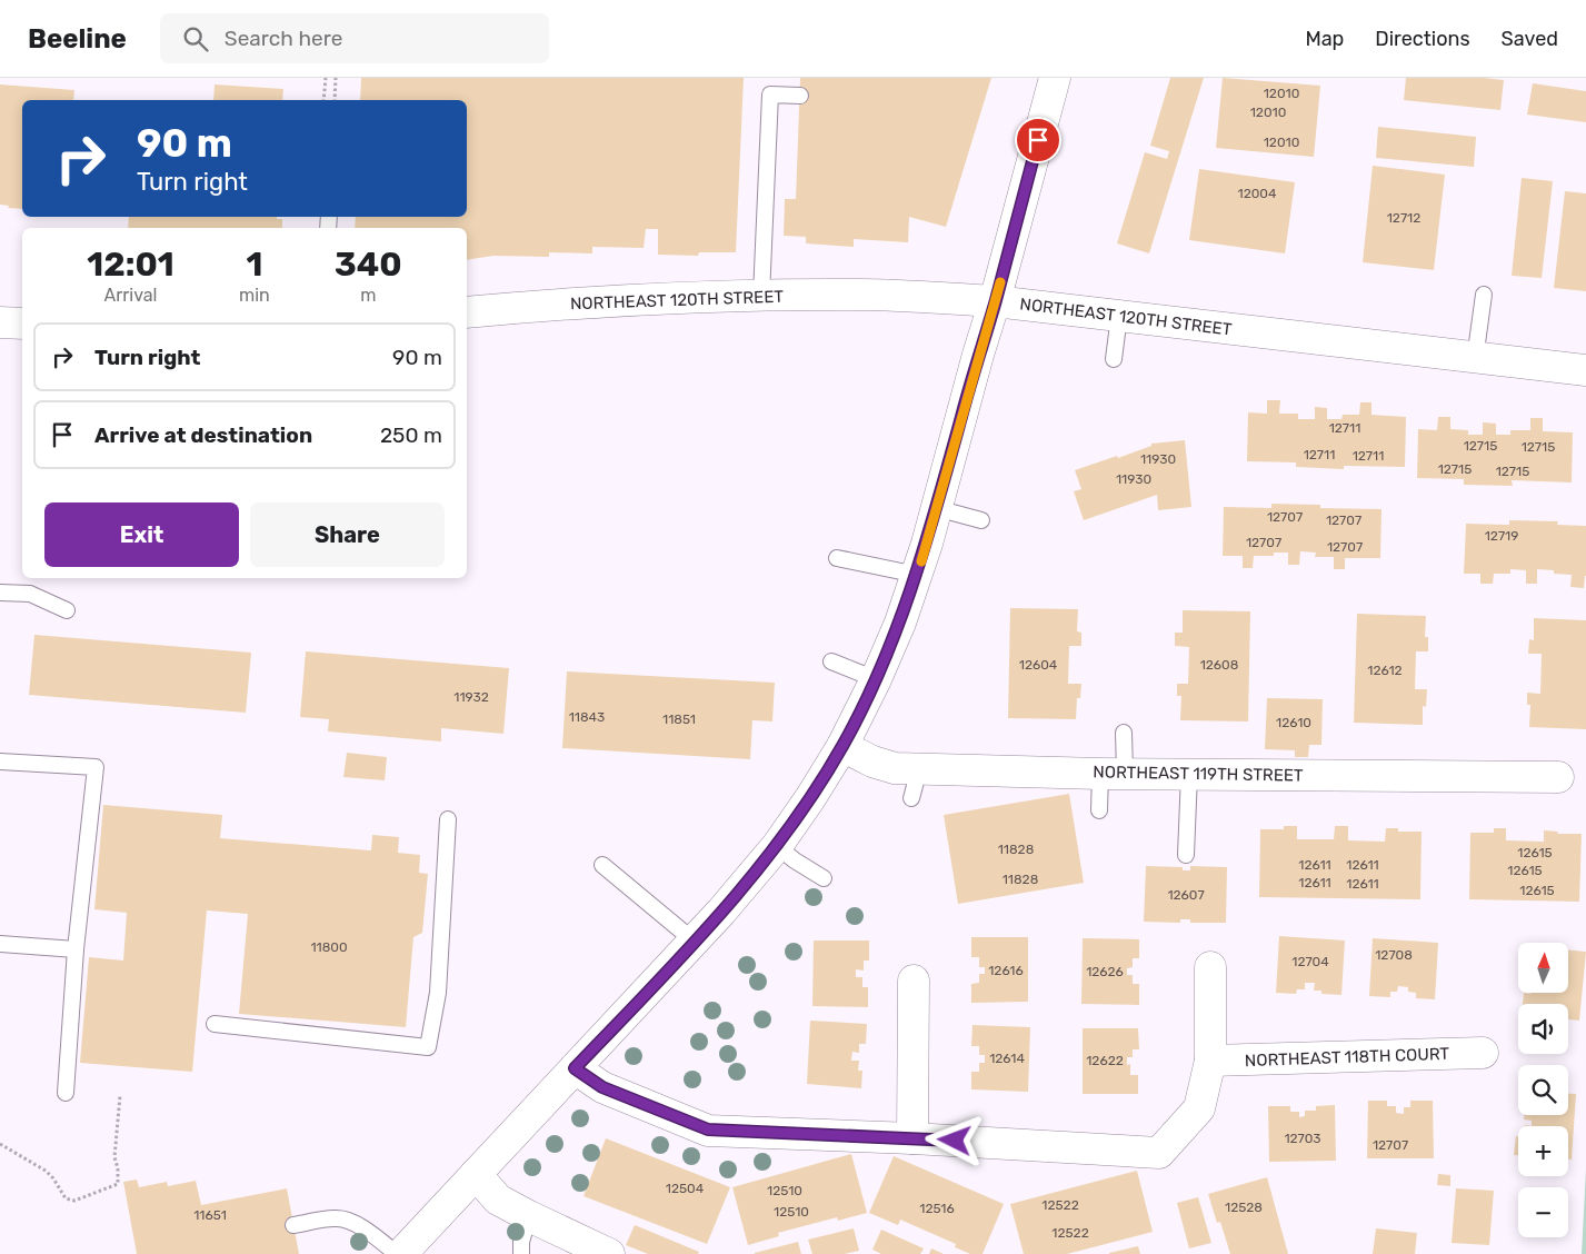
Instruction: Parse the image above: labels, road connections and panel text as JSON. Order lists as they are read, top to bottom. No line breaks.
{"streets":{"street":["NORTHEAST 120TH STREET","NORTHEAST 119TH STREET","NORTHEAST 118TH COURT"]},"house_numbers":["12010","12010","12010","12004","12712","12711","12715","12715","12711","12711","11930","12715","12715","11930","12707","12707","12719","12707","12707","12604","12608","12612","11932","11843","11851","12610","11828","12615","12611","12611","12615","11828","12611","12611","12615","12607","11800","12708","12704","12616","12626","12614","12622","12703","12707","12504","12510","12522","12528","12516","12510","11651","12522"],"north":"top","page":{"header":"Beeline","search":"Search here","nav":["Map","Directions","Saved"],"turn":["90 m","Turn right"],"eta":["12:01","Arrival","1","min","340","m"],"list":[{"name":"Turn right","value":"90 m"},{"name":"Arrive at destination","value":"250 m"}],"buttons":["Exit","Share"],"map_buttons":["+","−"]}}
